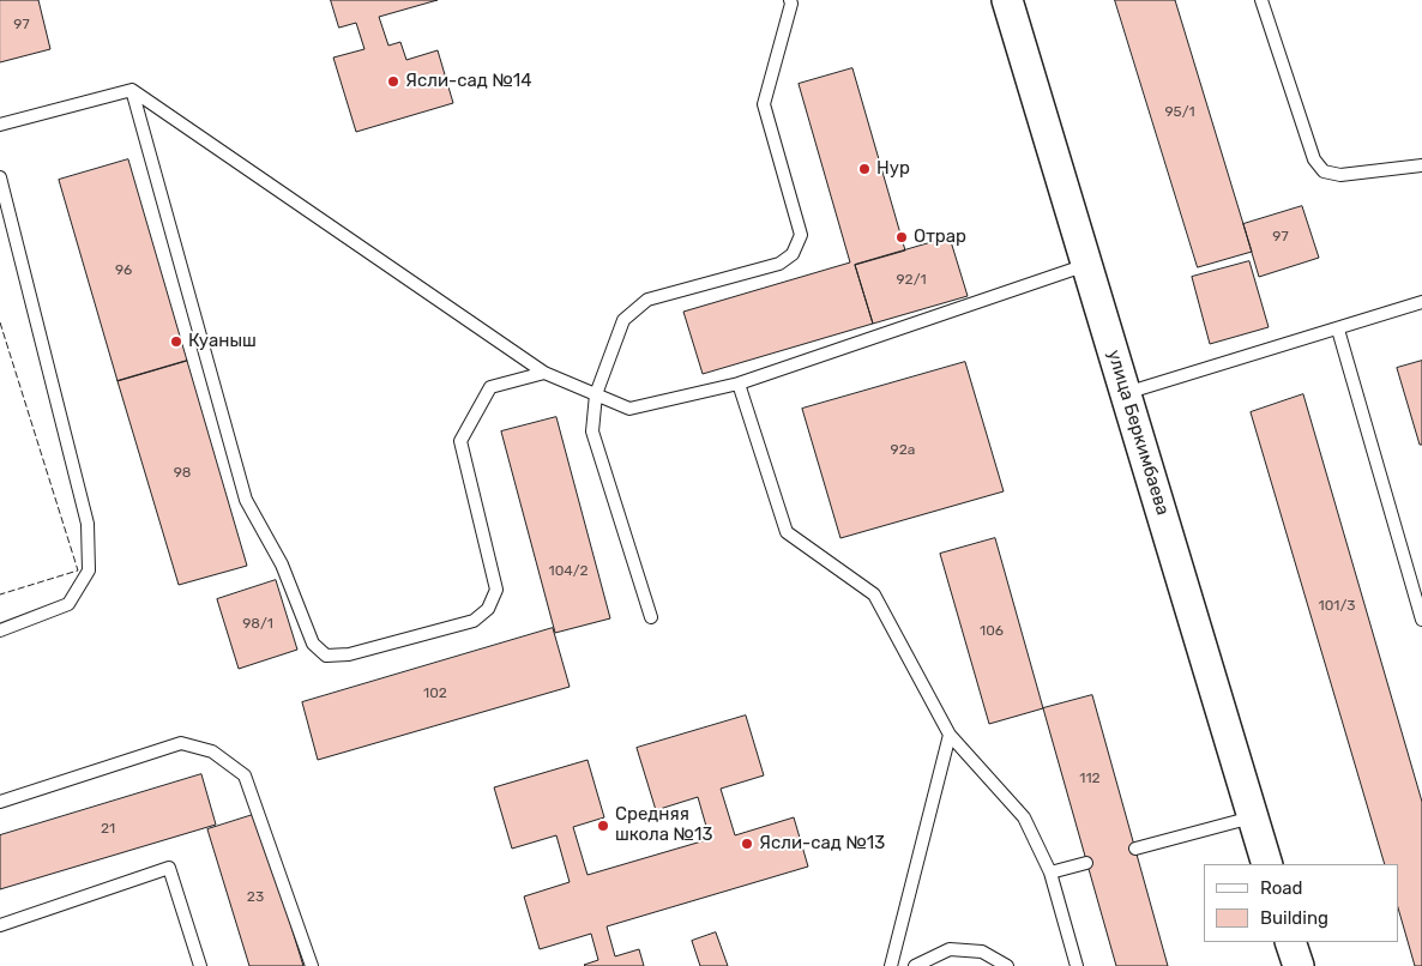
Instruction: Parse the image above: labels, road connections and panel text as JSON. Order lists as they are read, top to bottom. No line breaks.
{"streets":{"street":["улица Беркимбаева"]},"places":["Ясли-сад №14","Нур","Отрар","Куаныш","Средняя школа №13","Ясли-сад №13"],"house_numbers":["97","95/1","97","96","92/1","92а","98","104/2","101/3","98/1","106","102","112","21","23"],"legend":["Road","Building"]}
